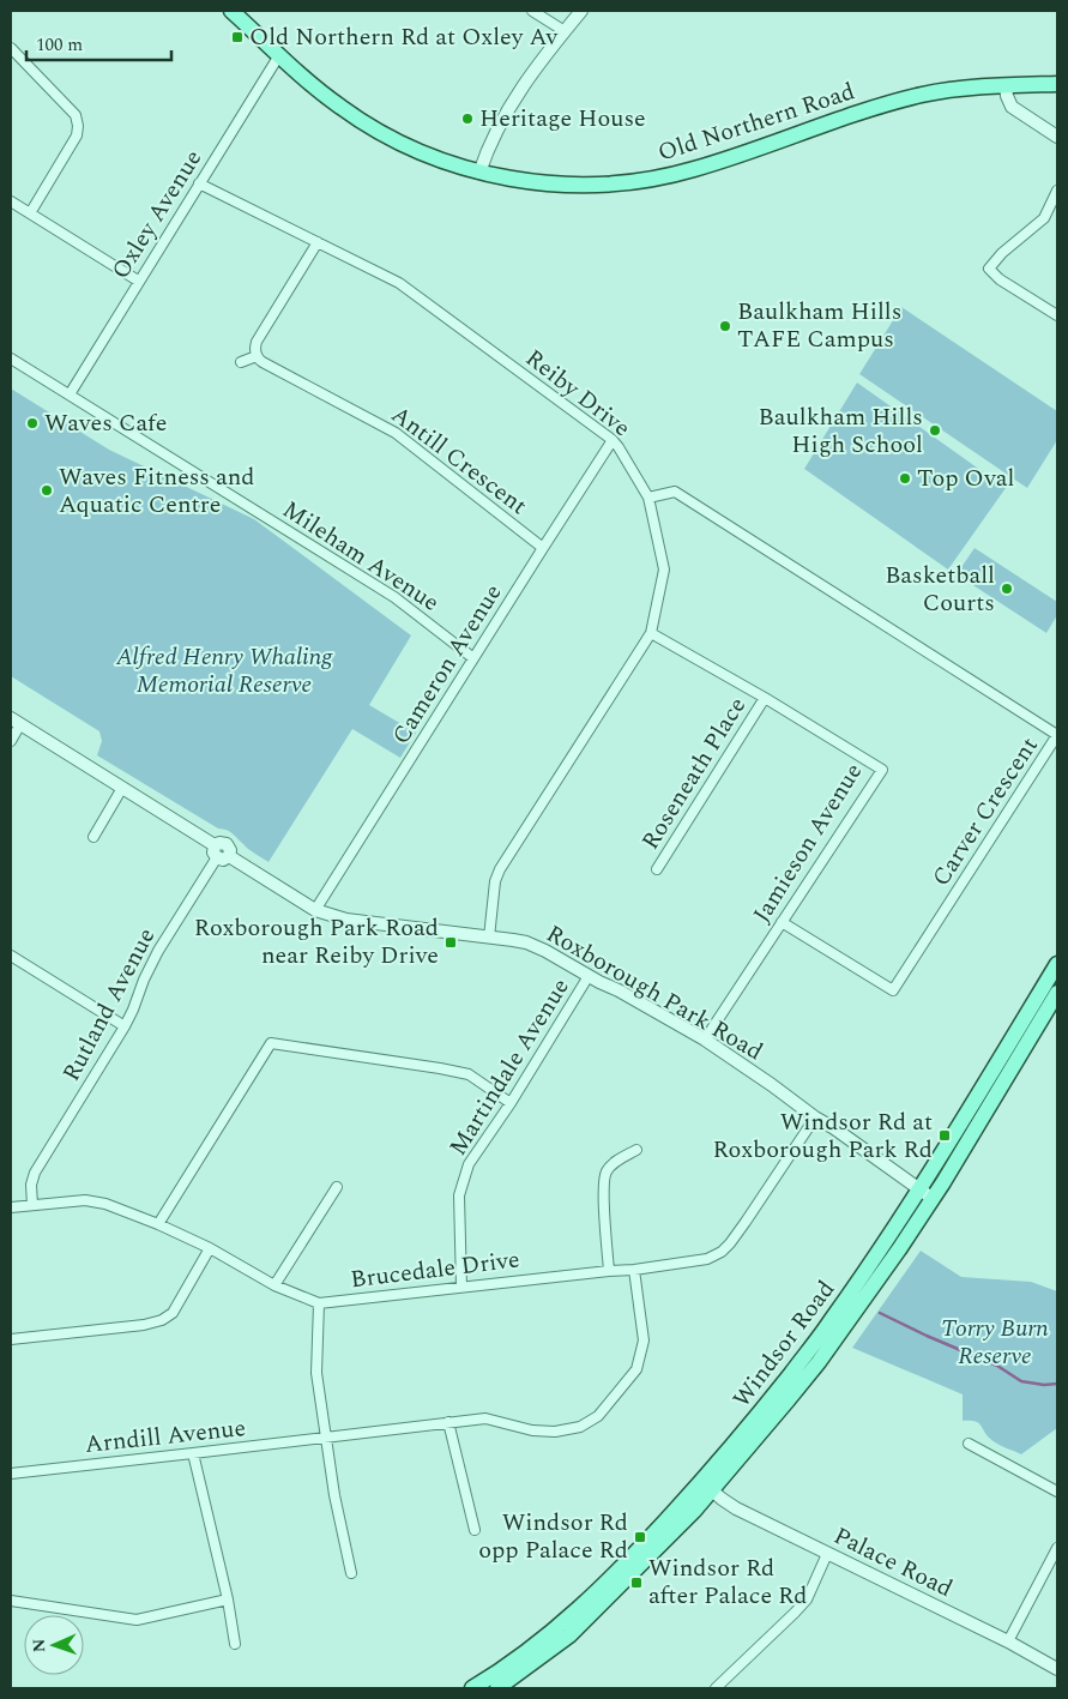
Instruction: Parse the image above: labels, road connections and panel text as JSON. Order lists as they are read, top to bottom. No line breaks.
{"streets":{"main road":["Old Northern Road","Windsor Road"],"street":["Oxley Avenue","Reiby Drive","Antill Crescent","Mileham Avenue","Cameron Avenue","Roseneath Place","Carver Crescent","Jamieson Avenue","Roxborough Park Road","Rutland Avenue","Martindale Avenue","Brucedale Drive","Arndill Avenue","Palace Road"]},"crossings":[["Old Northern Road","Oxley Avenue"],["Oxley Avenue","Reiby Drive"],["Oxley Avenue","Mileham Avenue"],["Reiby Drive","Cameron Avenue"],["Reiby Drive","Carver Crescent"],["Reiby Drive","Jamieson Avenue"],["Reiby Drive","Roxborough Park Road"],["Antill Crescent","Cameron Avenue"],["Mileham Avenue","Cameron Avenue"],["Cameron Avenue","Roxborough Park Road"],["Roseneath Place","Jamieson Avenue"],["Carver Crescent","Jamieson Avenue"],["Jamieson Avenue","Roxborough Park Road"],["Roxborough Park Road","Rutland Avenue"],["Roxborough Park Road","Martindale Avenue"],["Roxborough Park Road","Brucedale Drive"],["Roxborough Park Road","Windsor Road"],["Rutland Avenue","Brucedale Drive"],["Martindale Avenue","Brucedale Drive"],["Brucedale Drive","Arndill Avenue"],["Windsor Road","Palace Road"]],"parks":["Alfred Henry Whaling Memorial Reserve","Torry Burn Reserve"],"places":{"transit":["Old Northern Rd at Oxley Av","Roxborough Park Road near Reiby Drive","Windsor Rd at Roxborough Park Rd","Windsor Rd opp Palace Rd","Windsor Rd after Palace Rd"],"other":["Heritage House","Baulkham Hills TAFE Campus","Waves Cafe","Baulkham Hills High School","Top Oval","Waves Fitness and Aquatic Centre","Basketball Courts"]},"scale_bar":"100 m","north":"left"}
